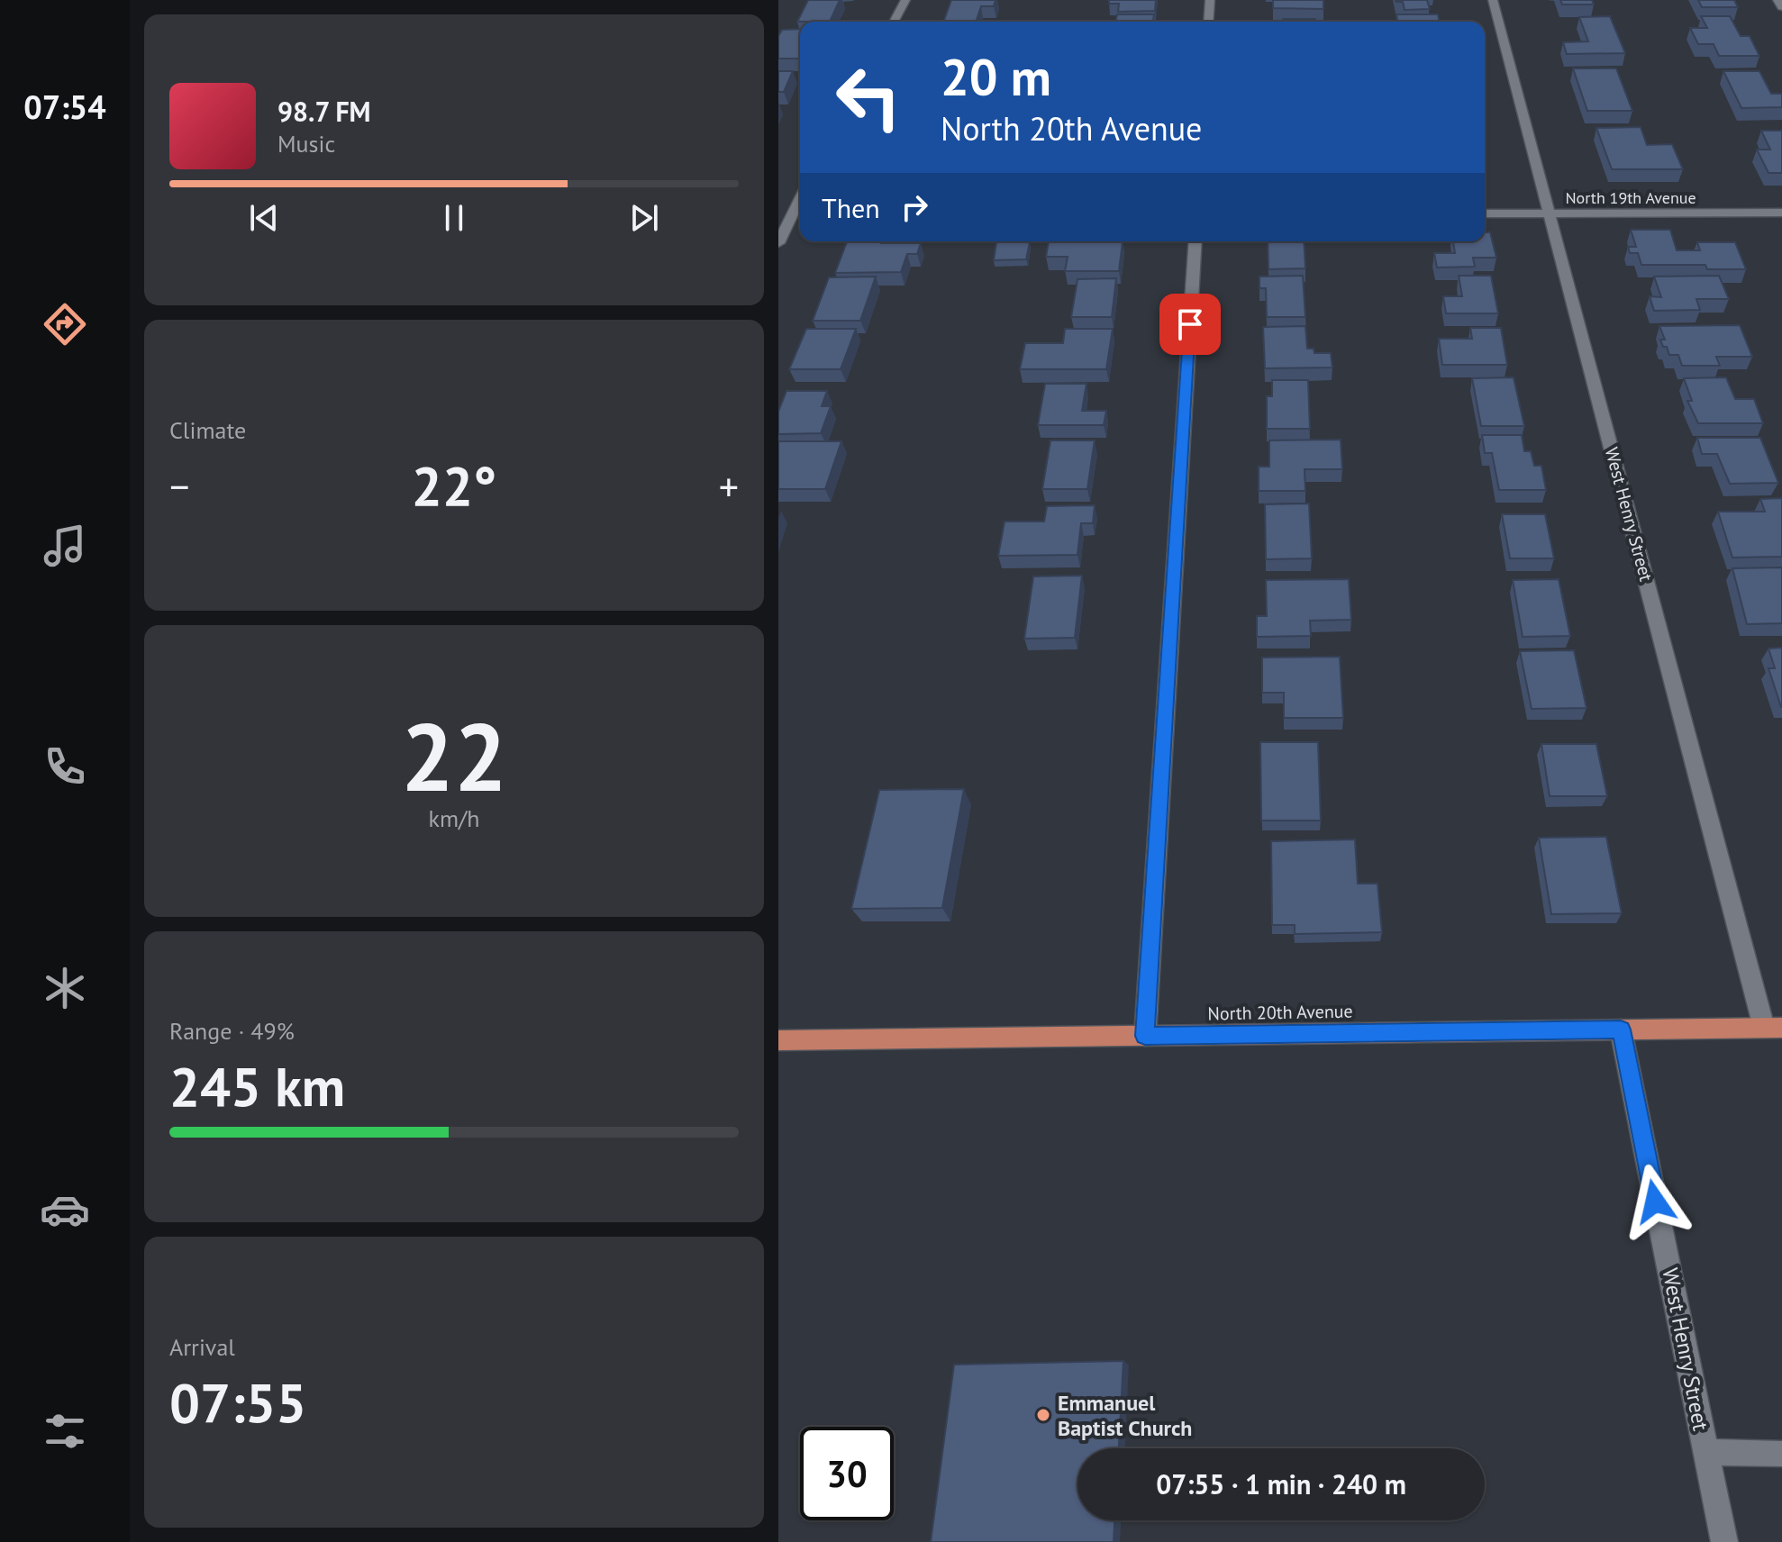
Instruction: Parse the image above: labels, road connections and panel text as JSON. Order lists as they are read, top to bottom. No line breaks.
{"streets":{"main road":["North 20th Avenue"],"street":["North 19th Avenue","West Henry Street"]},"crossings":[["North 19th Avenue","West Henry Street"],["West Henry Street","North 20th Avenue"]],"places":["Emmanuel Baptist Church"],"page":{"tabs":"07:54","turn":["20 m","North 20th Avenue"],"song":["98.7 FM","Music"],"then":"Then","tile":["Climate",["22","km/h"],["Range · 49%","245 km"],["Arrival","07:55"]],"heat":["−","22°","+"],"limit":"30","trip":"07:55 · 1 min · 240 m"}}
